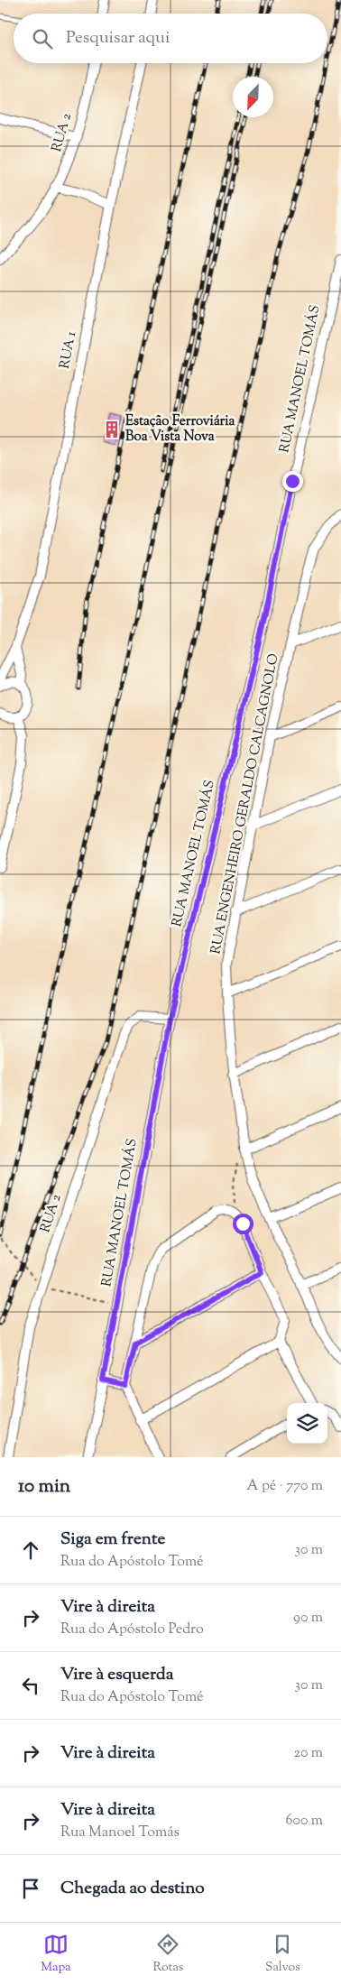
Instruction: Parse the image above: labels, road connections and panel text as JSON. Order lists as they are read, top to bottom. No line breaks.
{"streets":{"street":["RUA 2","RUA 1","RUA MANOEL TOMÁS","RUA ENGENHEIRO GERALDO CALCAGNOLO"]},"crossings":[["RUA 2","RUA MANOEL TOMÁS"]],"places":{"building":["Estação Ferroviária Boa Vista Nova"]},"north":"bottom left","page":{"search":"Pesquisar aqui","heading":["10 min","A pé · 770 m"],"list":[["Siga em frente","Rua do Apóstolo Tomé","30 m"],["Vire à direita","Rua do Apóstolo Pedro","90 m"],["Vire à esquerda","Rua do Apóstolo Tomé","30 m"],["Vire à direita","20 m"],["Vire à direita","Rua Manoel Tomás","600 m"],"Chegada ao destino"],"nav":["Mapa","Rotas","Salvos"]}}
